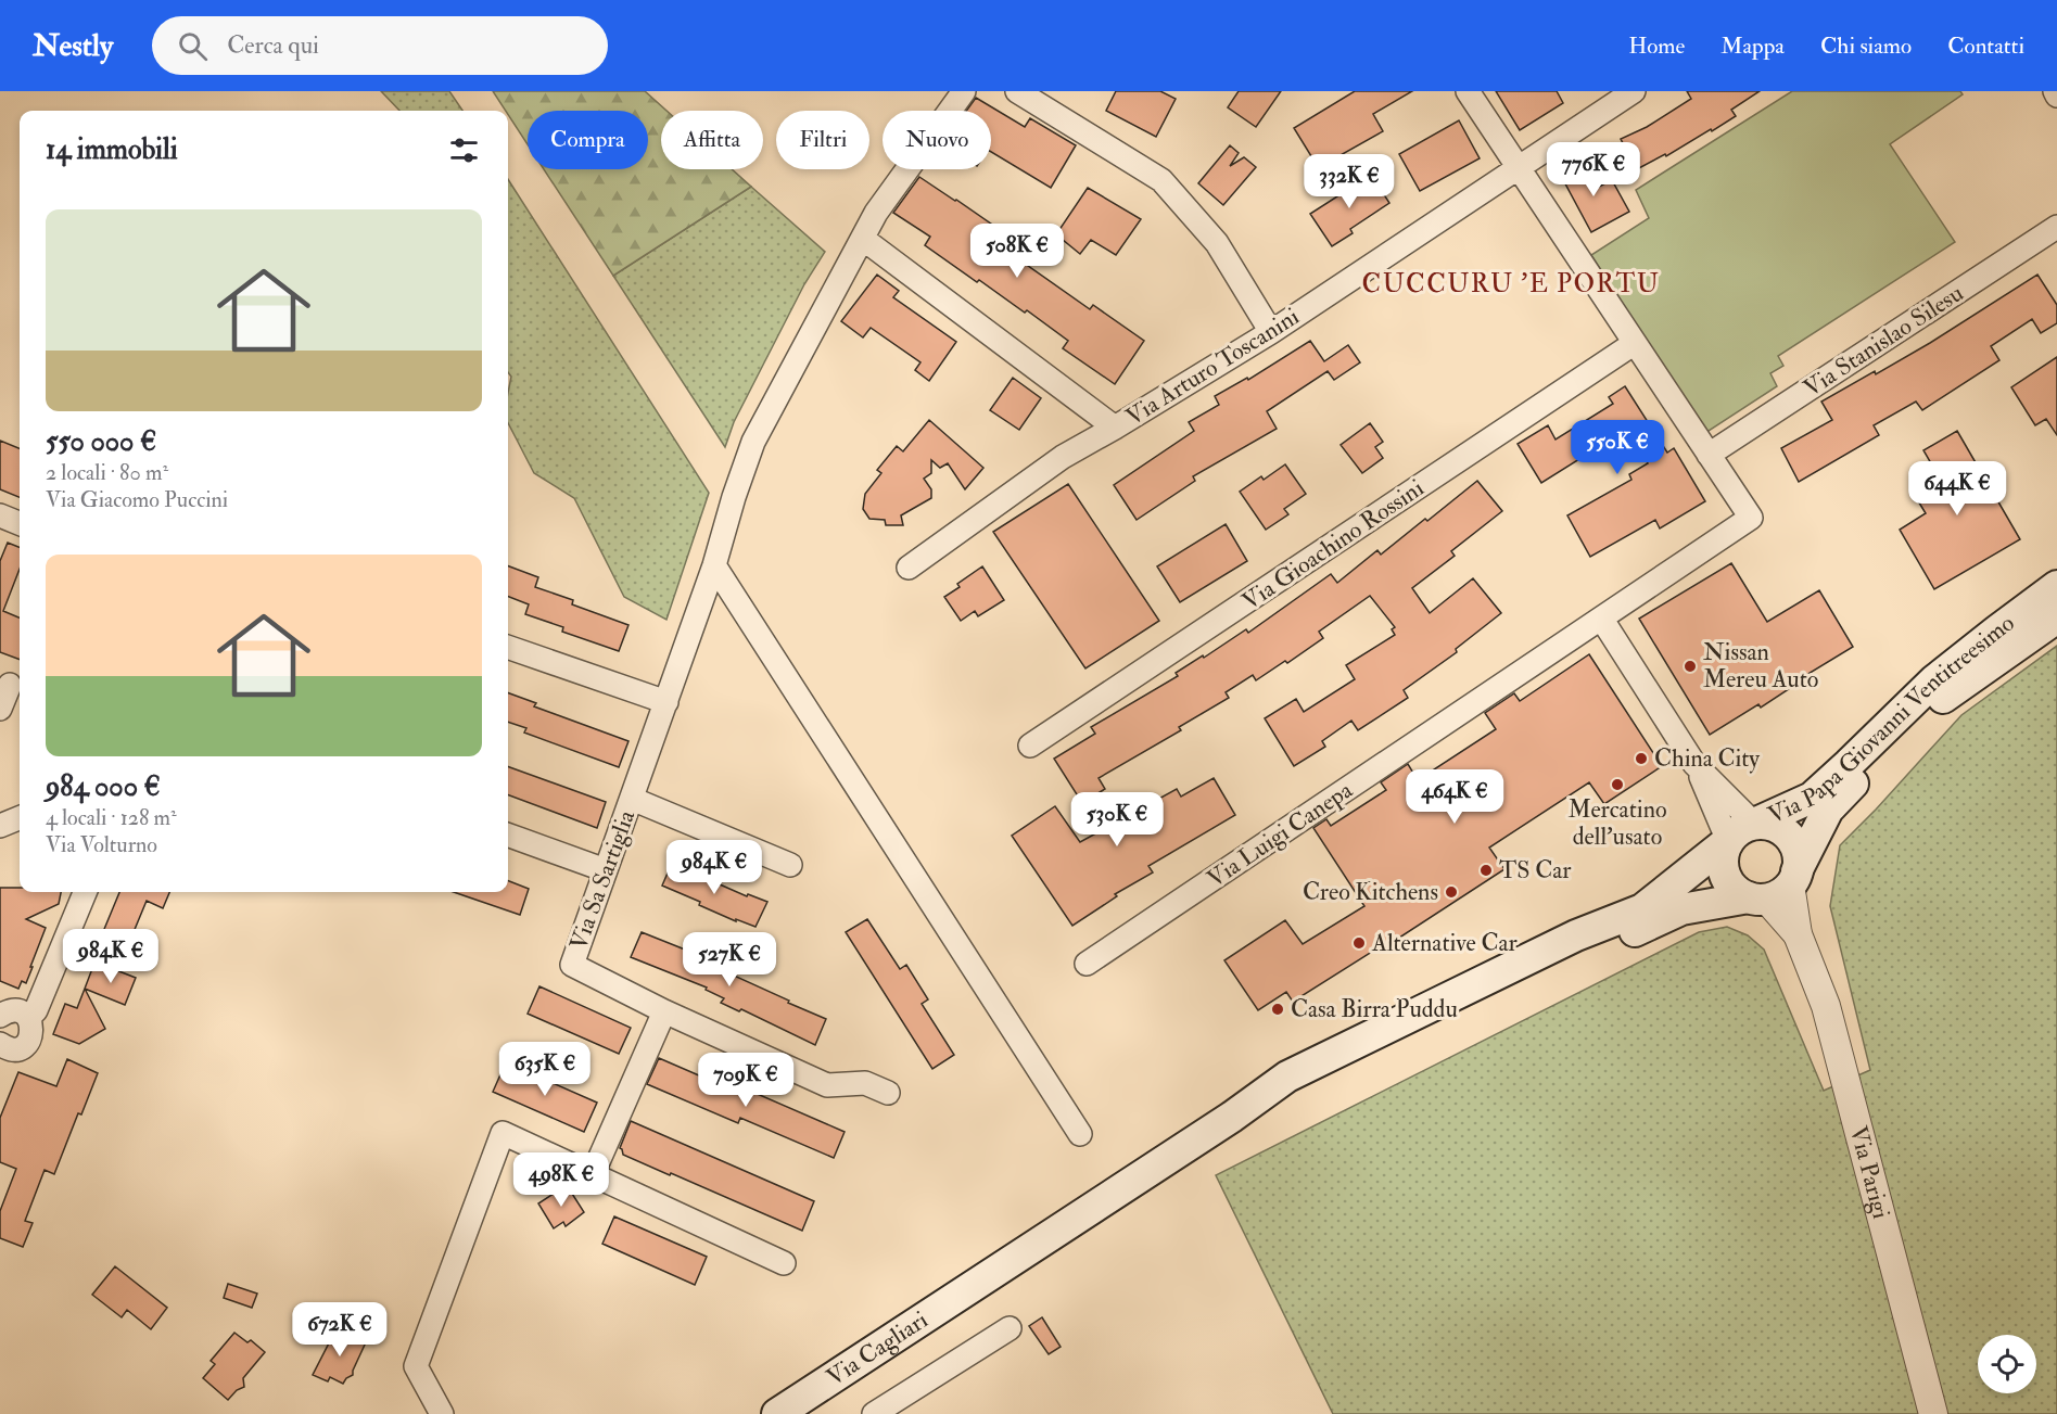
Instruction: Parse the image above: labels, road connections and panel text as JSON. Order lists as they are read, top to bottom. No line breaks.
{"streets":{"main road":["Via Papa Giovanni Ventitreesimo","Via Cagliari"],"street":["Via Stanislao Silesu","Via Arturo Toscanini","Via Gioachino Rossini","Via Luigi Canepa","Via Sa Sartiglia","Via Parigi"]},"crossings":[["Via Stanislao Silesu","Via Luigi Canepa"],["Via Papa Giovanni Ventitreesimo","Via Parigi"],["Via Papa Giovanni Ventitreesimo","Via Cagliari"]],"districts":["CUCCURU 'E PORTU"],"places":["Nissan Mereu Auto","China City","Mercatino dell'usato","TS Car","Creo Kitchens","Alternative Car","Casa Birra Puddu"],"page":{"header":"Nestly","search":"Cerca qui","nav":["Home","Mappa","Chi siamo","Contatti"],"chip":["Compra","Affitta","Filtri","Nuovo"],"heading":"14 immobili","price":["776K €","332K €","508K €","550K €","644K €","464K €","530K €","984K €","984K €","527K €","635K €","709K €","498K €","672K €"],"list":[{"name":"550 000 €","note":"2 locali · 80 m² · Via Giacomo Puccini"},{"name":"984 000 €","note":"4 locali · 128 m² · Via Volturno"}]}}
